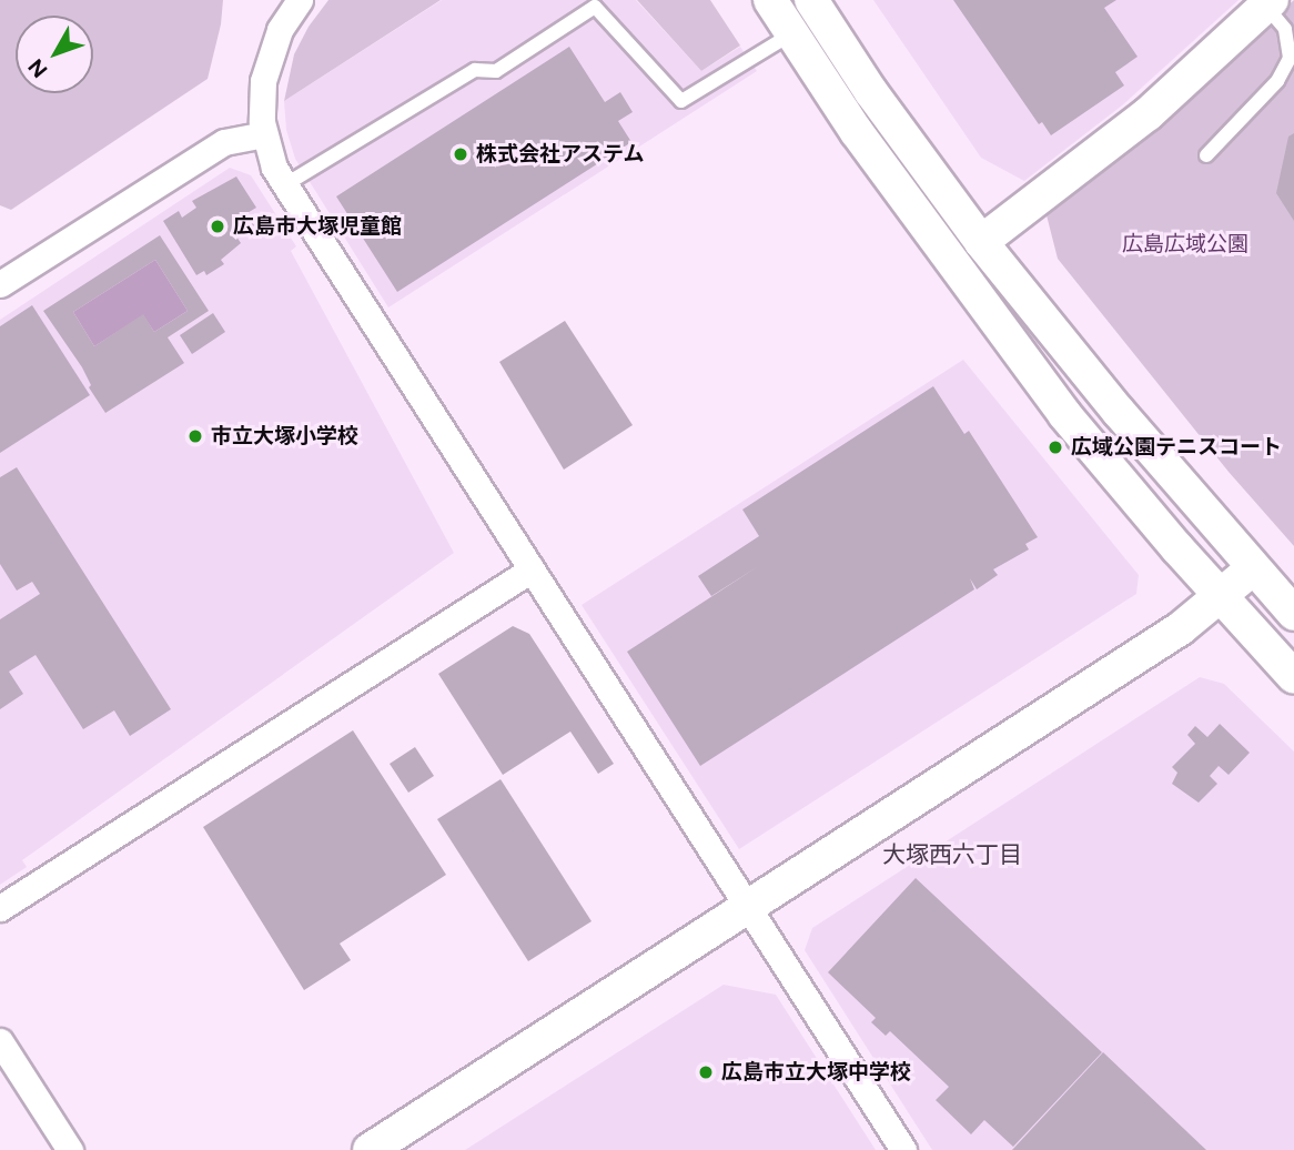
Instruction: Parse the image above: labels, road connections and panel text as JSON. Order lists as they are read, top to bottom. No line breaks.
{"districts":["大塚西六丁目"],"parks":["広島広域公園"],"places":["株式会社アステム","広島市大塚児童館","市立大塚小学校","広域公園テニスコート","広島市立大塚中学校"],"north":"bottom left"}
